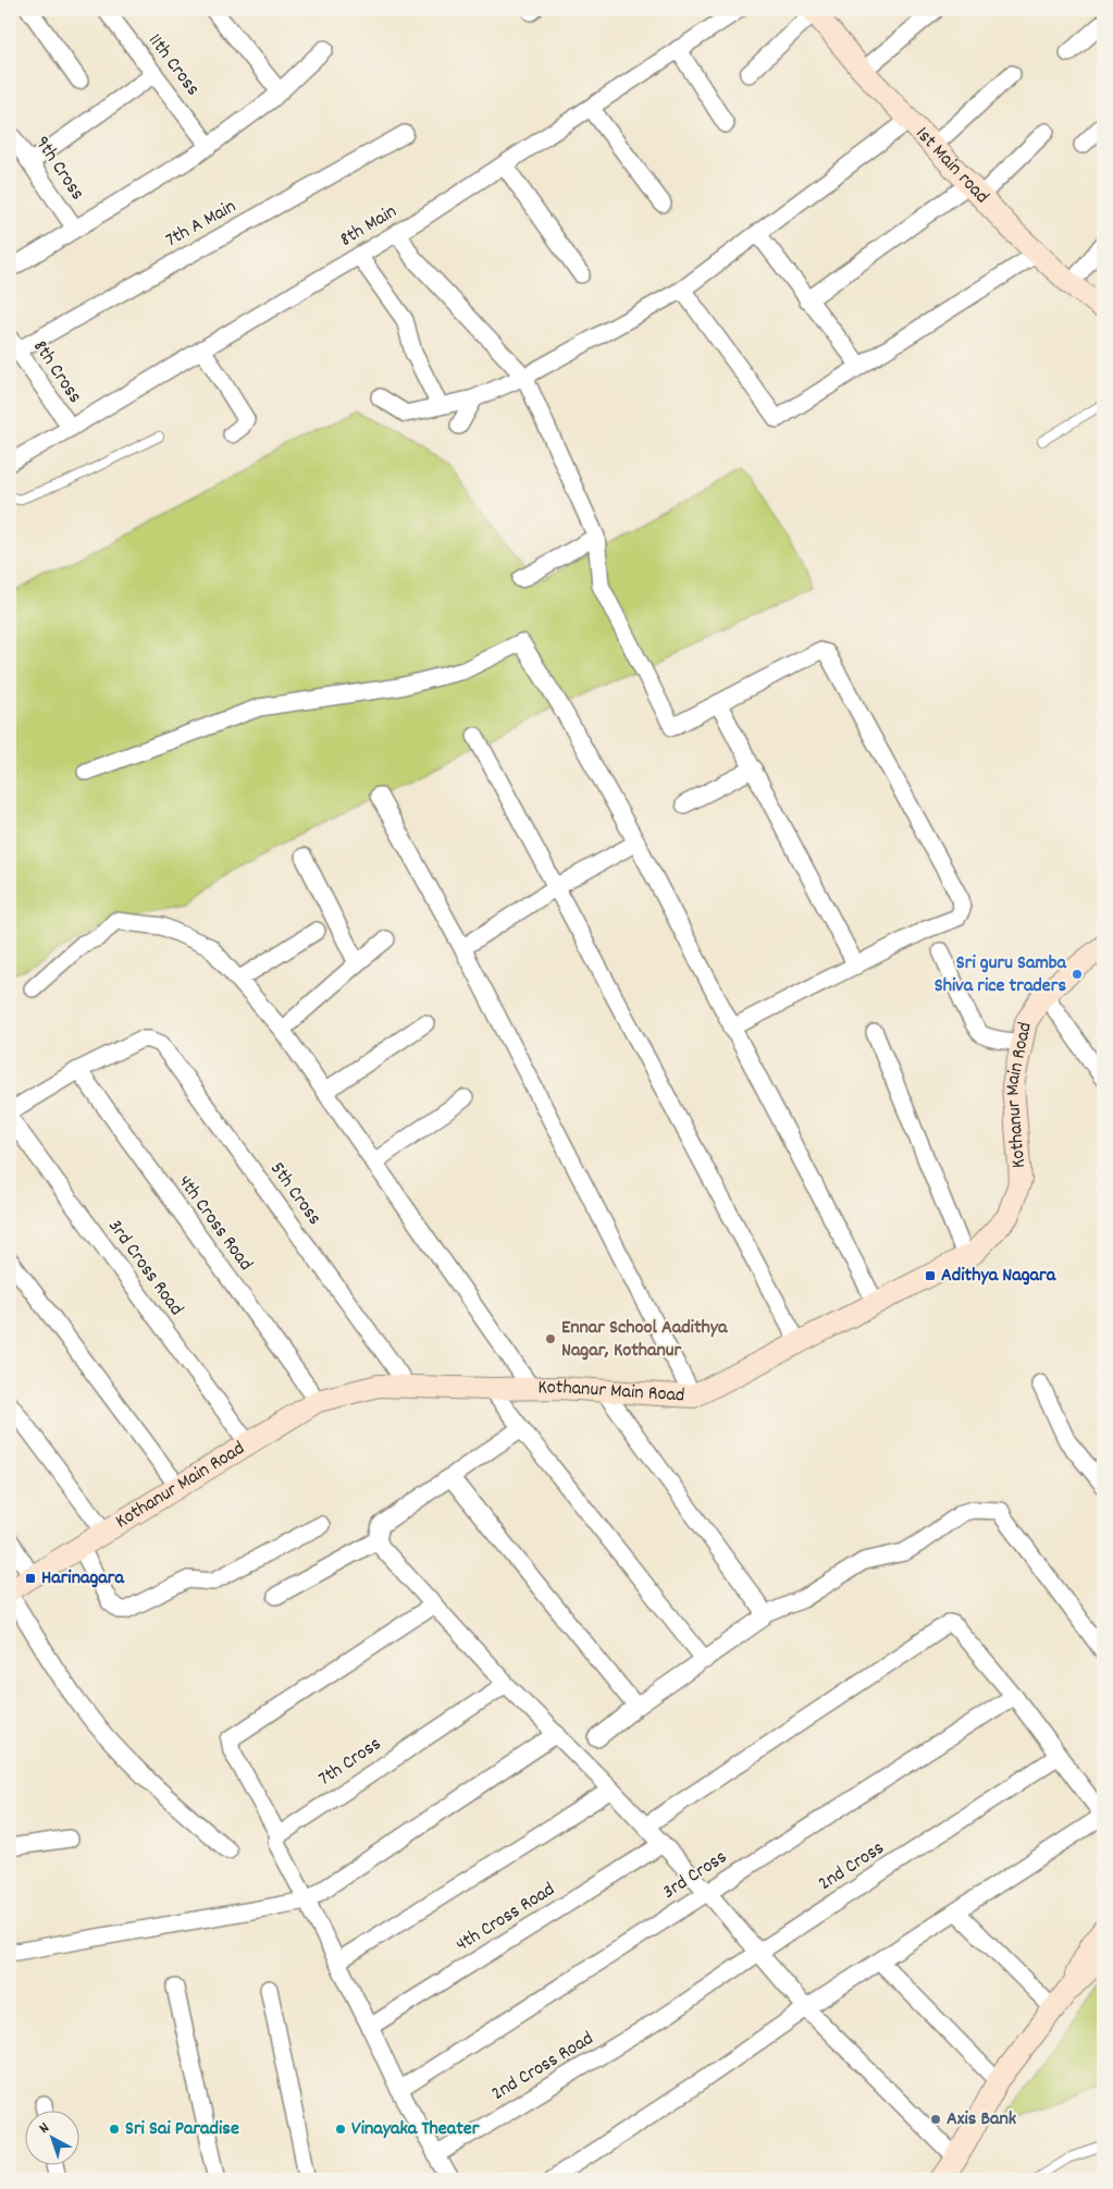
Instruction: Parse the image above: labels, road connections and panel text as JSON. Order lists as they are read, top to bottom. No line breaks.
{"streets":{"street":["11th Cross","1st Main road","9th Cross","7th A Main","8th Main","8th Cross","Kothanur Main Road","5th Cross","4th Cross Road","3rd Cross Road","7th Cross","2nd Cross","3rd Cross","2nd Cross Road"]},"crossings":[["7th A Main","8th Cross"],["8th Main","8th Cross"],["Kothanur Main Road","5th Cross"],["Kothanur Main Road","4th Cross Road"],["Kothanur Main Road","3rd Cross Road"],["5th Cross","4th Cross Road"],["2nd Cross","2nd Cross Road"]],"places":{"other":["Sri guru Samba Shiva rice traders","Ennar School Aadithya Nagar, Kothanur","Axis Bank","Sri Sai Paradise","Vinayaka Theater"],"transit":["Adithya Nagara","Harinagara"]},"north":"top left"}
